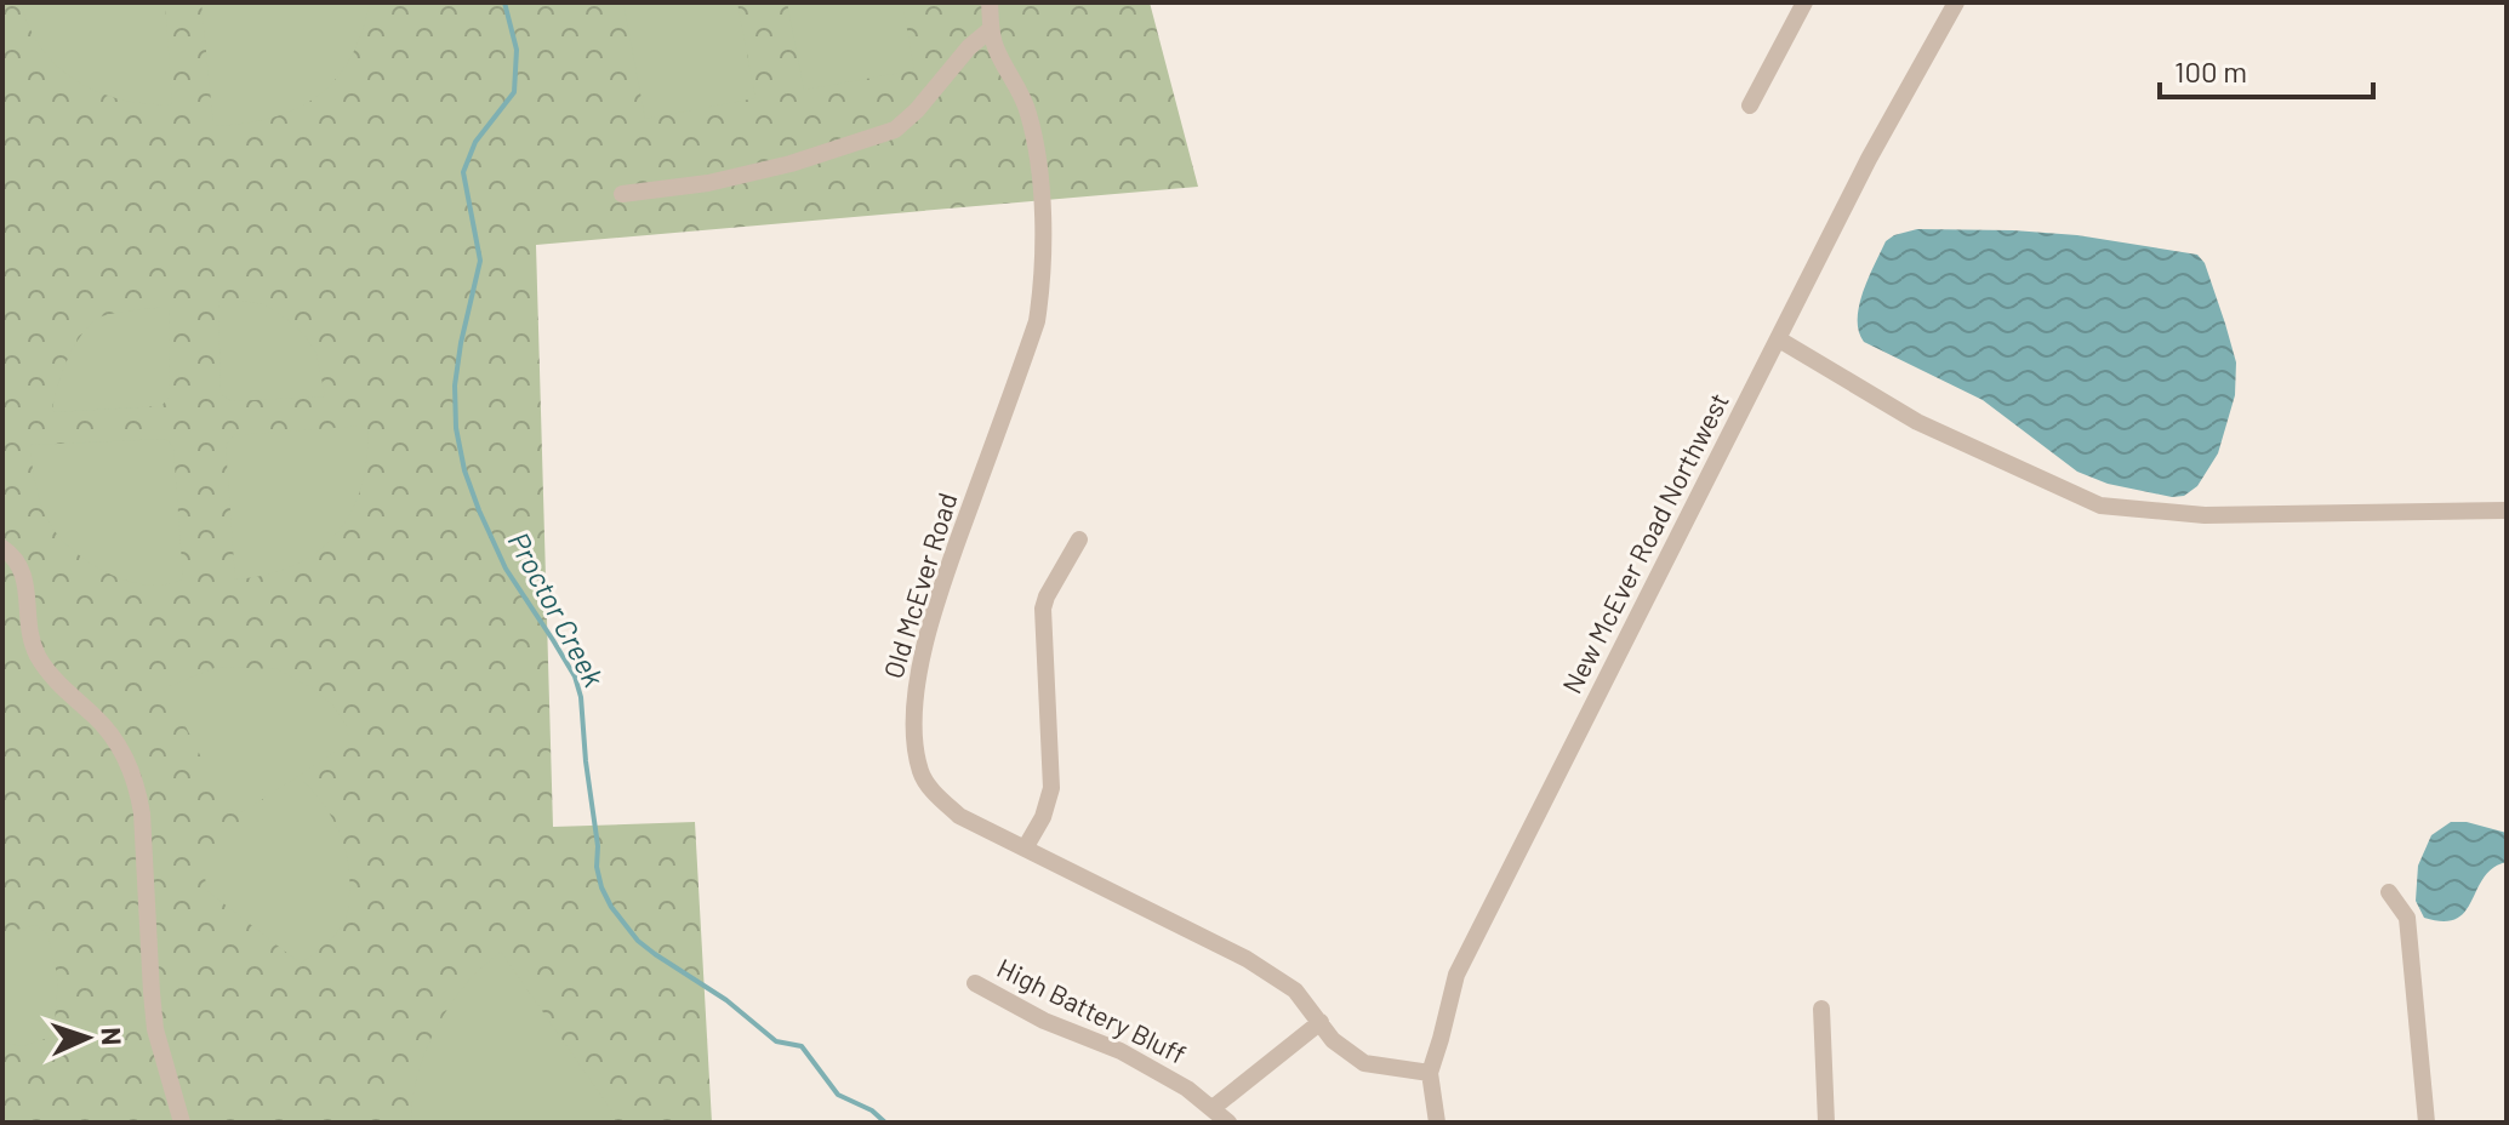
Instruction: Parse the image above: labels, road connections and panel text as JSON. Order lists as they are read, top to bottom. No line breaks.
{"streets":{"street":["New McEver Road Northwest","Old McEver Road","High Battery Bluff"]},"crossings":[["New McEver Road Northwest","Old McEver Road"]],"water":["Proctor Creek"],"scale_bar":"100 m","north":"right"}
